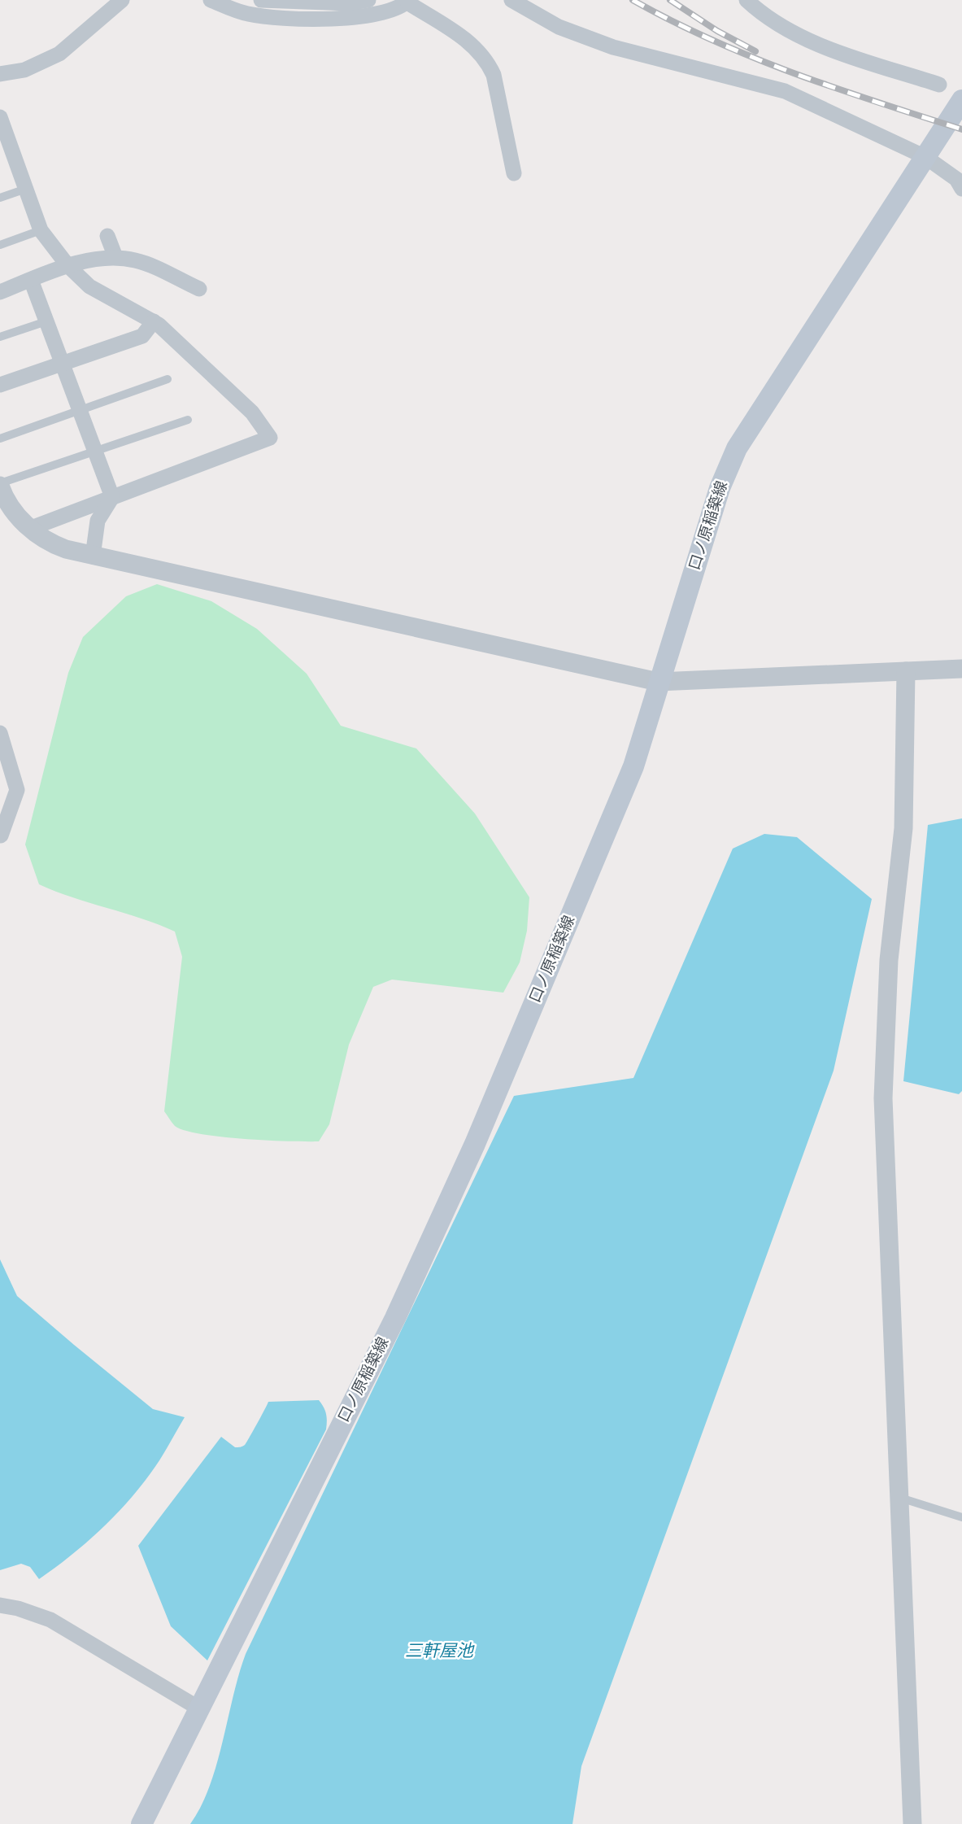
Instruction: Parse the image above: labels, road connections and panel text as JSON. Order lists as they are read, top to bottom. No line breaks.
{"streets":{"main road":["口ノ原稲築線"]},"water":["三軒屋池"]}
